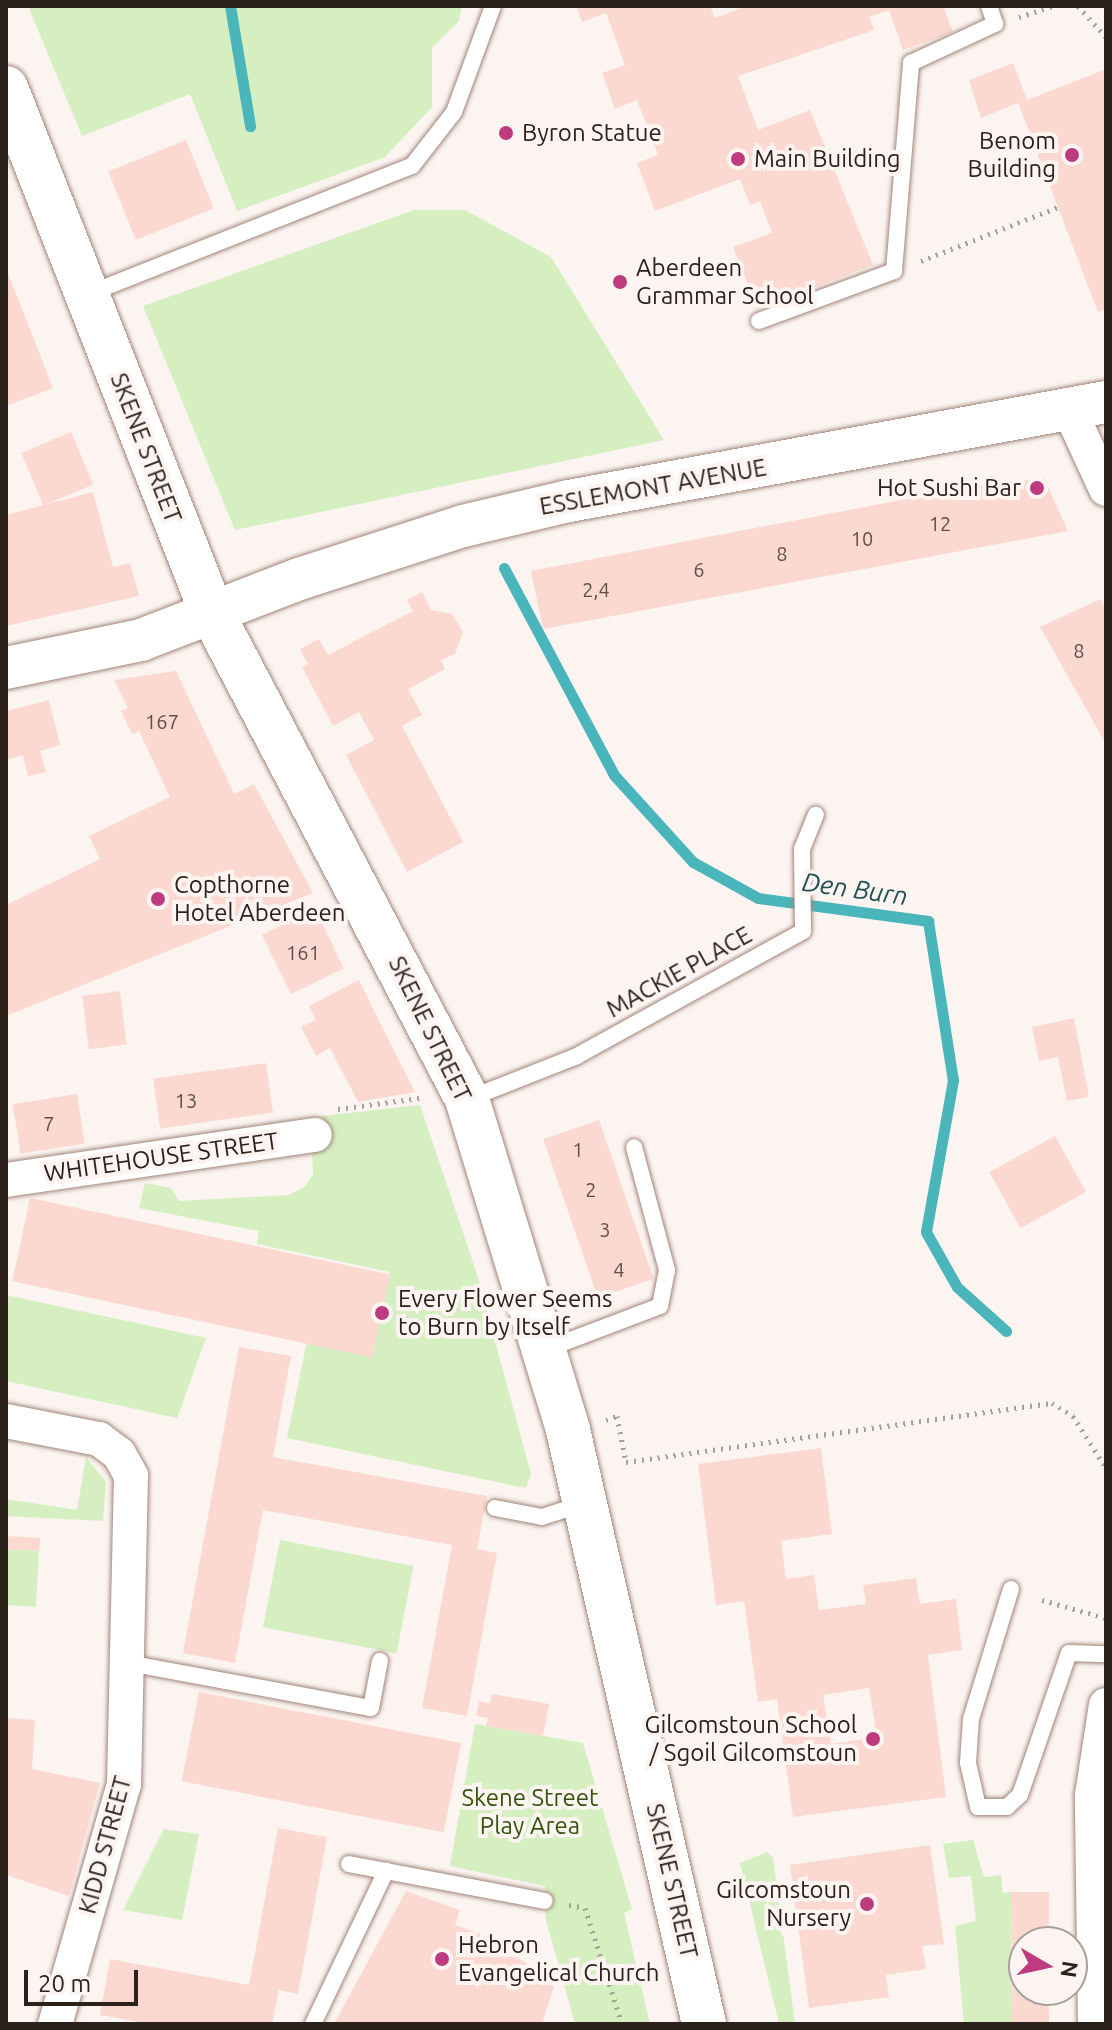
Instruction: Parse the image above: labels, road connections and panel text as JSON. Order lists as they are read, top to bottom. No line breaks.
{"streets":{"main road":["SKENE STREET"],"street":["ESSLEMONT AVENUE","WHITEHOUSE STREET","KIDD STREET"],"lane":["MACKIE PLACE"]},"crossings":[["SKENE STREET","ESSLEMONT AVENUE"],["SKENE STREET","MACKIE PLACE"]],"water":["Den Burn"],"parks":["Skene Street Play Area"],"places":["Byron Statue","Benom Building","Main Building","Aberdeen Grammar School","Hot Sushi Bar","Copthorne Hotel Aberdeen","Every Flower Seems to Burn by Itself","Gilcomstoun School / Sgoil Gilcomstoun","Gilcomstoun Nursery","Hebron Evangelical Church"],"house_numbers":["12","10","8","6","2,4","8","167","161","13","7","1","2","3","4"],"scale_bar":"20 m","north":"right"}
